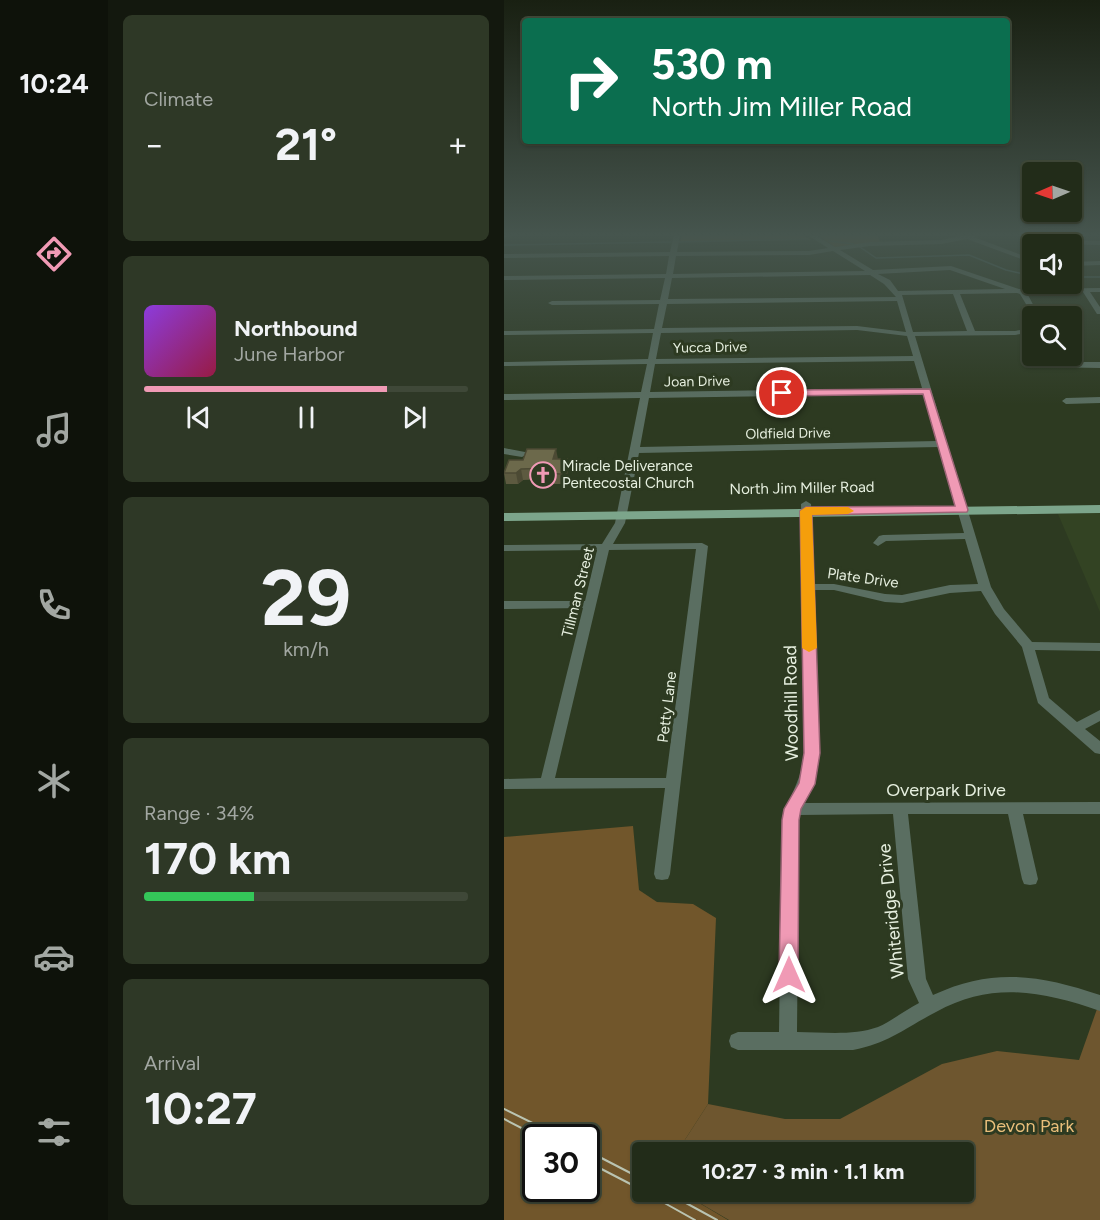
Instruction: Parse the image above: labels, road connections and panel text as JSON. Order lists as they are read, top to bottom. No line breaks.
{"streets":{"main road":["North Jim Miller Road"],"street":["Yucca Drive","Joan Drive","Oldfield Drive","Plate Drive","Tillman Street","Woodhill Road","Petty Lane","Overpark Drive","Whiteridge Drive"]},"crossings":[["Yucca Drive","Tillman Street"],["Joan Drive","Tillman Street"],["Oldfield Drive","Tillman Street"],["North Jim Miller Road","Tillman Street"],["North Jim Miller Road","Woodhill Road"],["Plate Drive","Woodhill Road"],["Tillman Street","Petty Lane"],["Woodhill Road","Overpark Drive"],["Overpark Drive","Whiteridge Drive"]],"parks":["Devon Park"],"places":{"church":["Miracle Deliverance Pentecostal Church"]},"north":"left","page":{"tabs":"10:24","tile":["Climate",["29","km/h"],["Range · 34%","170 km"],["Arrival","10:27"]],"turn":["530 m","North Jim Miller Road"],"heat":["−","21°","+"],"song":["Northbound","June Harbor"],"limit":"30","trip":"10:27 · 3 min · 1.1 km"}}
